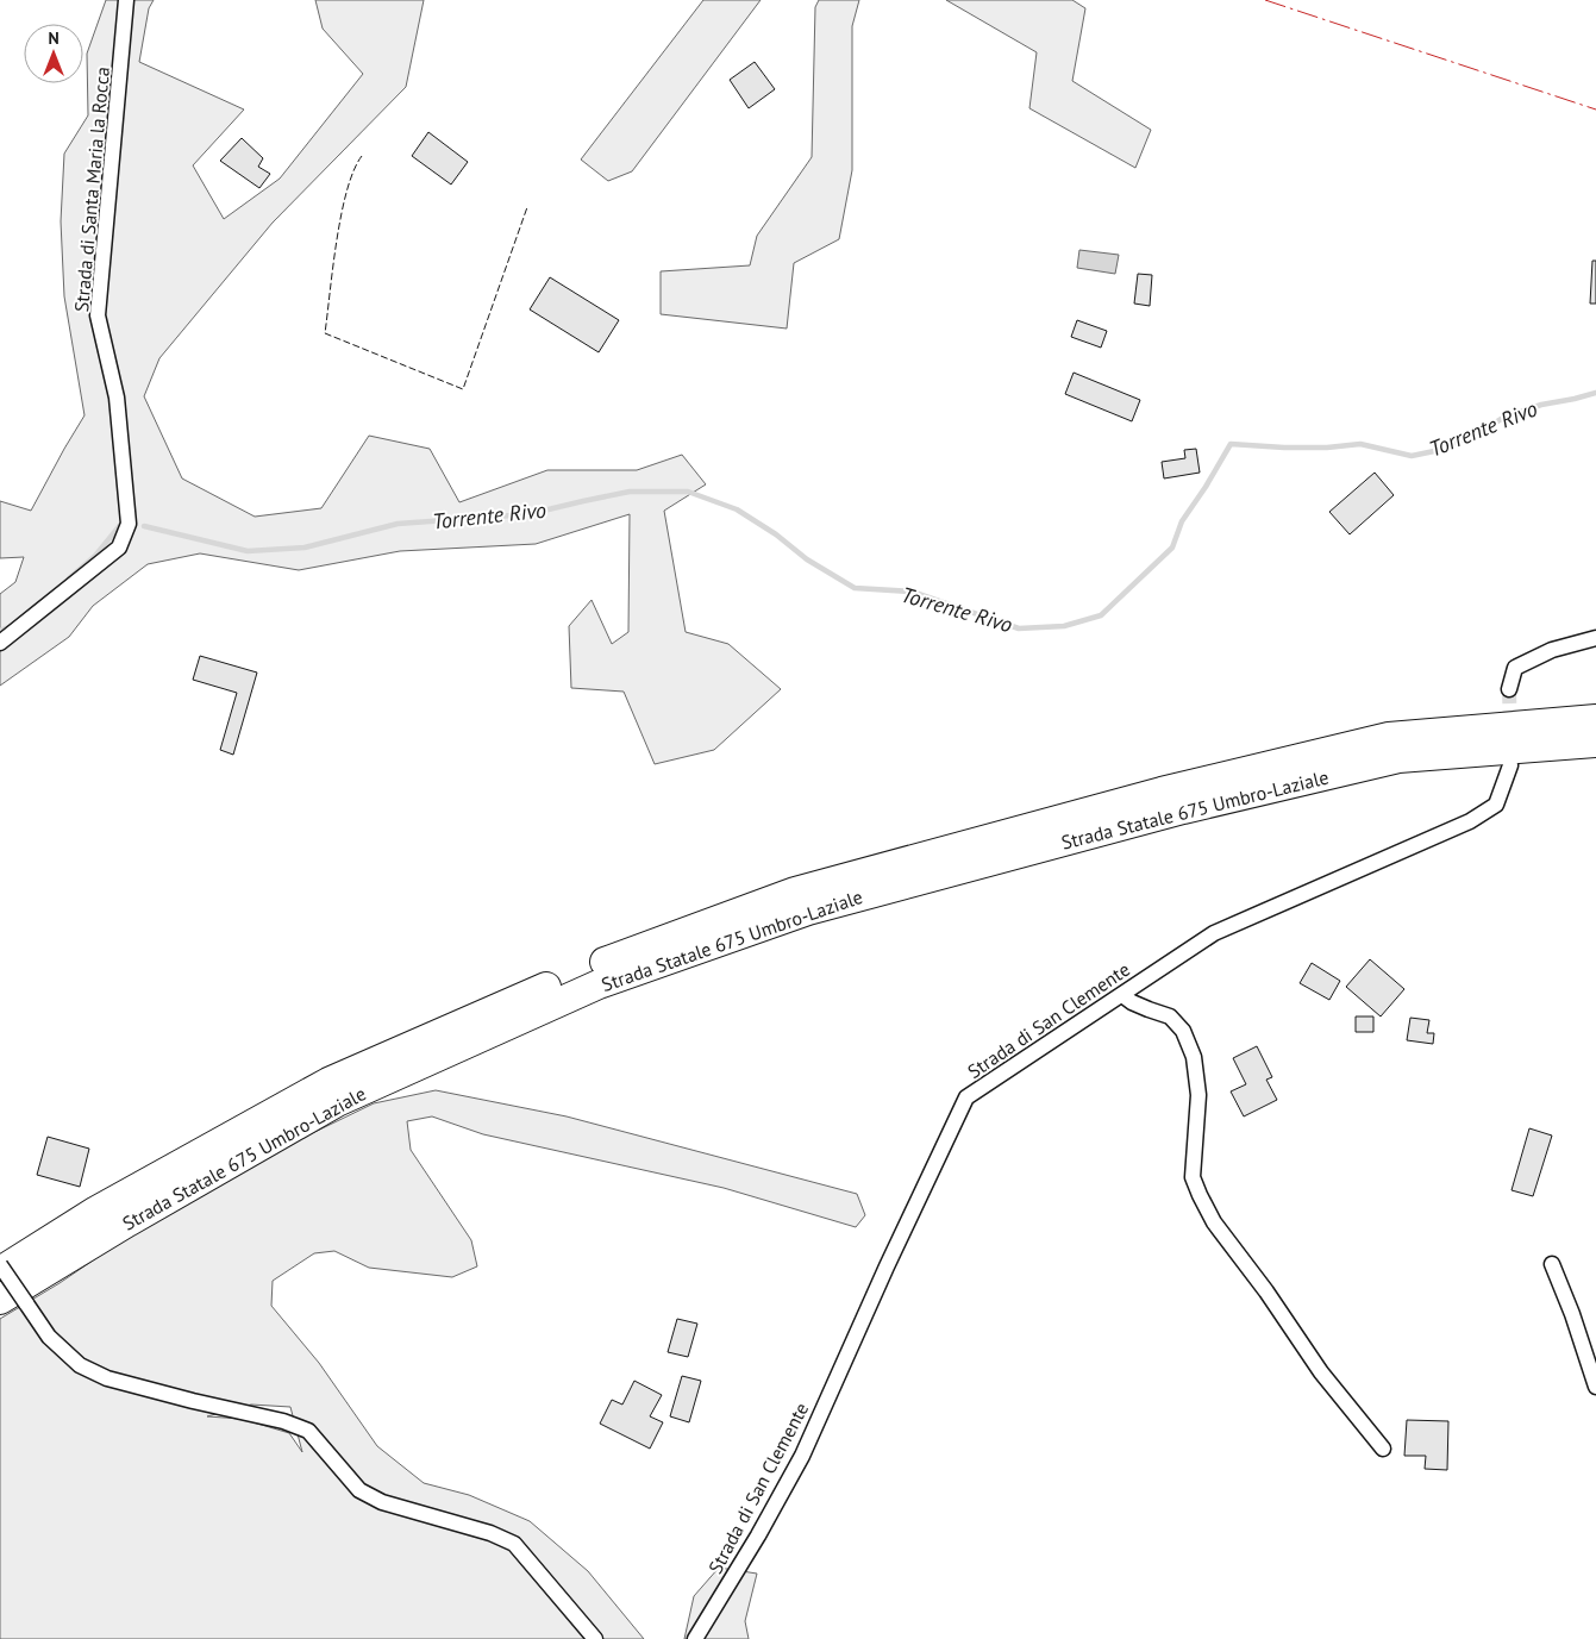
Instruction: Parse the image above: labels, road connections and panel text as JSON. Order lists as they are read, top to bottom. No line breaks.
{"streets":{"highway":["Strada Statale 675 Umbro-Laziale"],"street":["Strada di Santa Maria la Rocca","Strada di San Clemente"]},"water":["Torrente Rivo"],"north":"top"}
